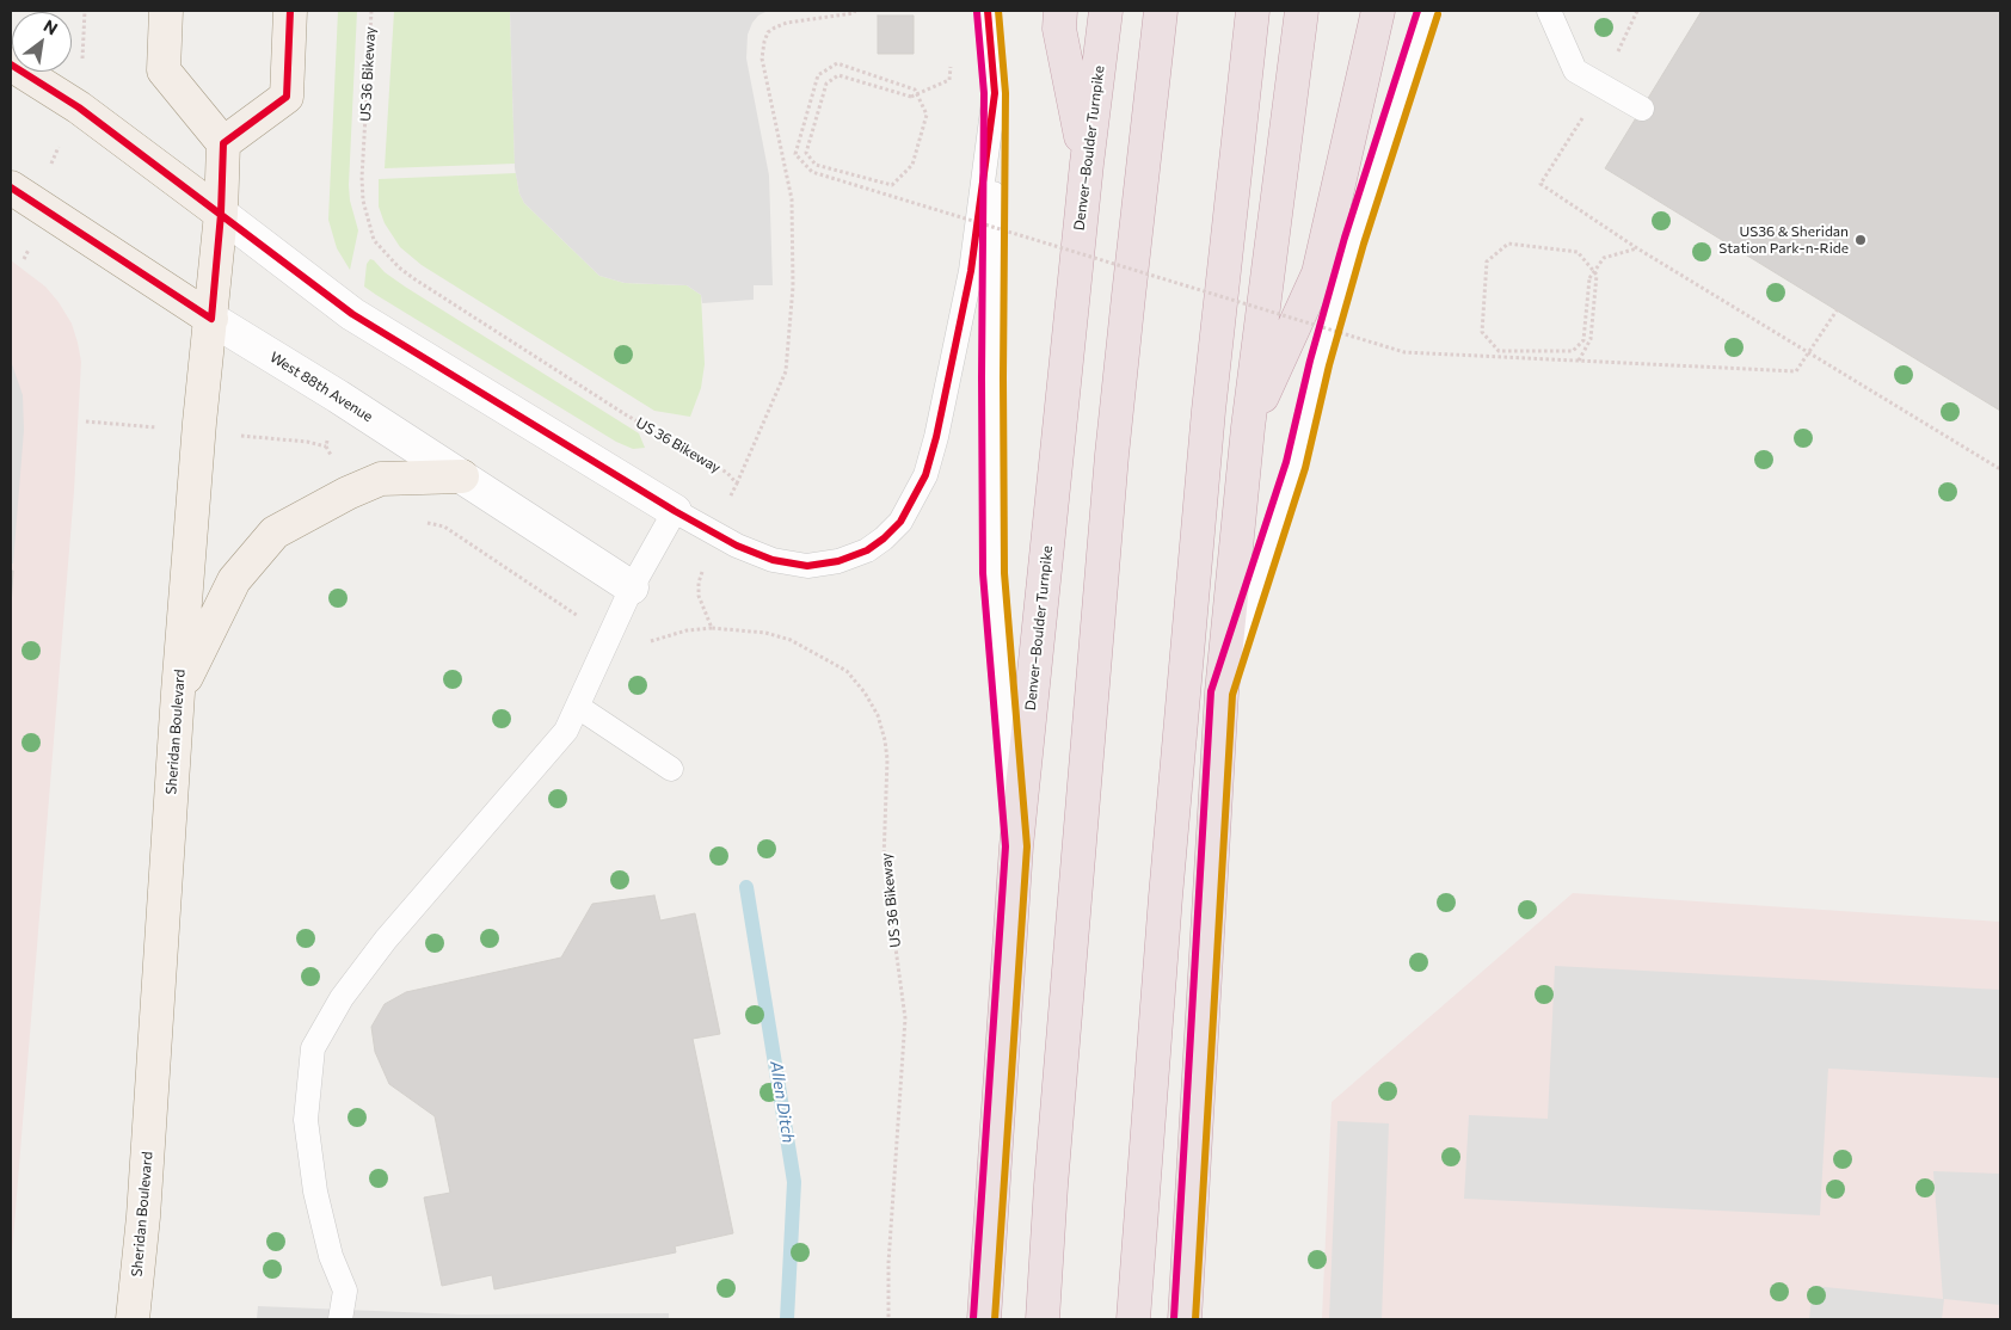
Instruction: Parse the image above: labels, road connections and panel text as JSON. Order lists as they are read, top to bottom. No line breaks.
{"streets":{"highway":["Denver–Boulder Turnpike"],"main road":["West 88th Avenue","Sheridan Boulevard"],"path":["US 36 Bikeway"]},"crossings":[["West 88th Avenue","Sheridan Boulevard"]],"water":["Allen Ditch"],"places":["US36 & Sheridan Station Park-n-Ride"],"north":"top right"}
